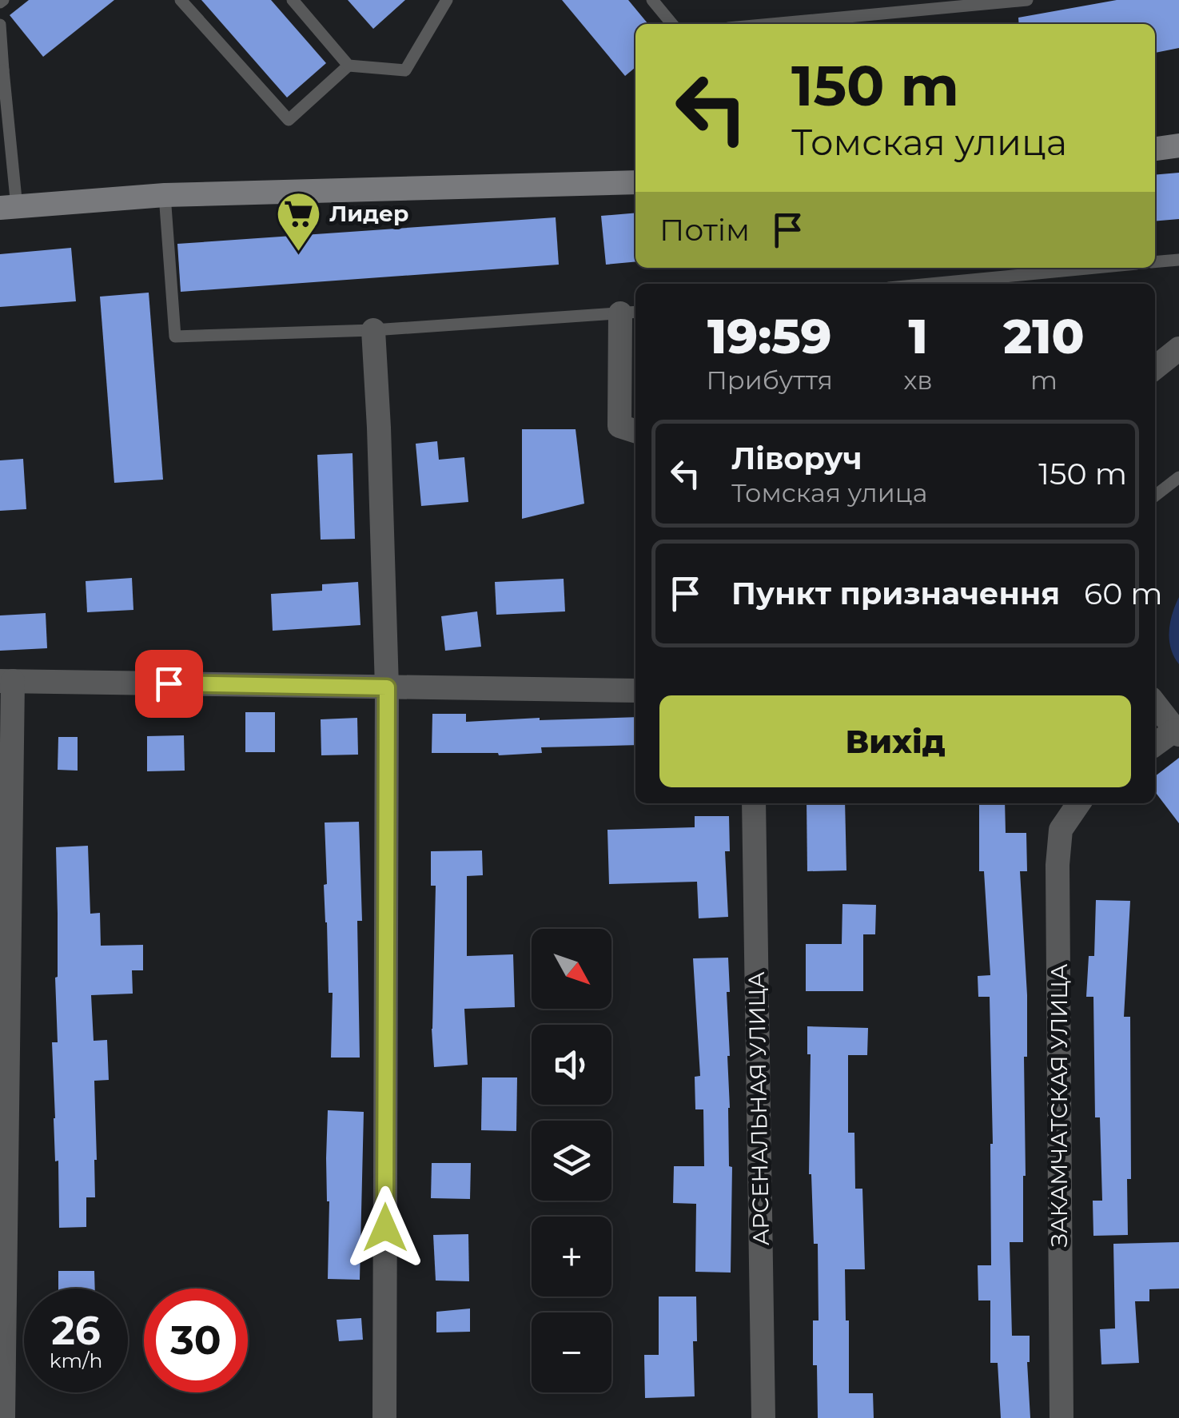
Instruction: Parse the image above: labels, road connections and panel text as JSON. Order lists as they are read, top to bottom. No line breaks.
{"streets":{"street":["ЗАКАМЧАТСКАЯ УЛИЦА","АРСЕНАЛЬНАЯ УЛИЦА"]},"places":{"supermarket":["Лидер"]},"north":"bottom right","page":{"turn":["150 m","Томская улица"],"then":"Потім","eta":["19:59","Прибуття","1","хв","210","m"],"list":[{"name":"Ліворуч","note":"Томская улица","value":"150 m"},{"name":"Пункт призначення","value":"60 m"}],"buttons":"Вихід","map_buttons":["+","−"],"speed":"26 km/h","limit":"30"}}
